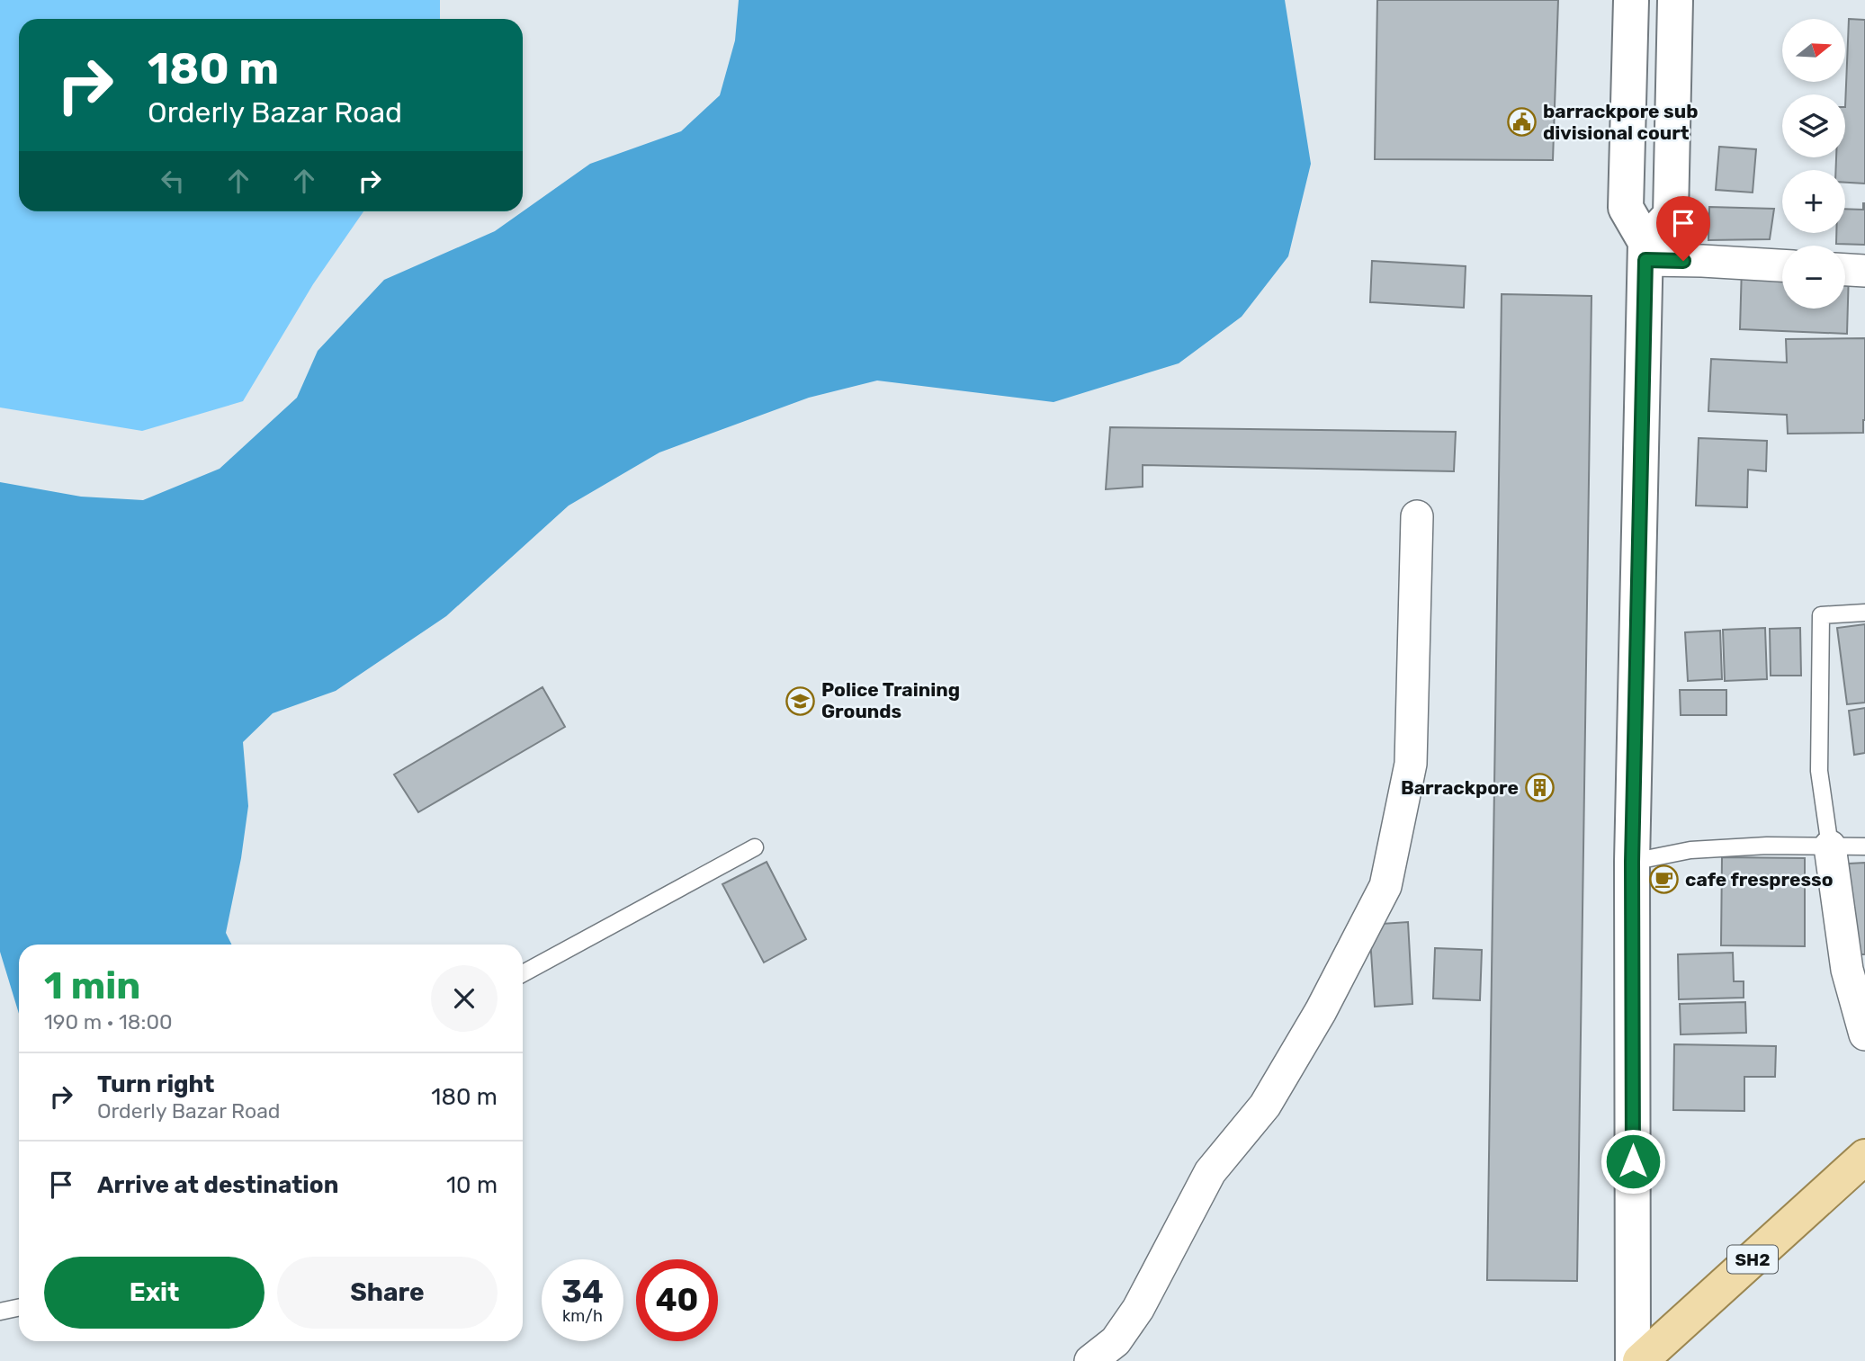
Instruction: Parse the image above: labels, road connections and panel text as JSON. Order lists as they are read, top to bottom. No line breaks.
{"streets":{"main road":["SH2"]},"places":{"public building":["barrackpore sub divisional court"],"school or university":["Police Training Grounds"],"building":["Barrackpore"],"cafe":["cafe frespresso"]},"north":"right","page":{"map_buttons":["+","−"],"turn":["180 m","Orderly Bazar Road"],"heading":["1 min","190 m · 18:00"],"list":[{"name":"Turn right","note":"Orderly Bazar Road","value":"180 m"},{"name":"Arrive at destination","value":"10 m"}],"buttons":["Exit","Share"],"speed":"34 km/h","limit":"40"}}
